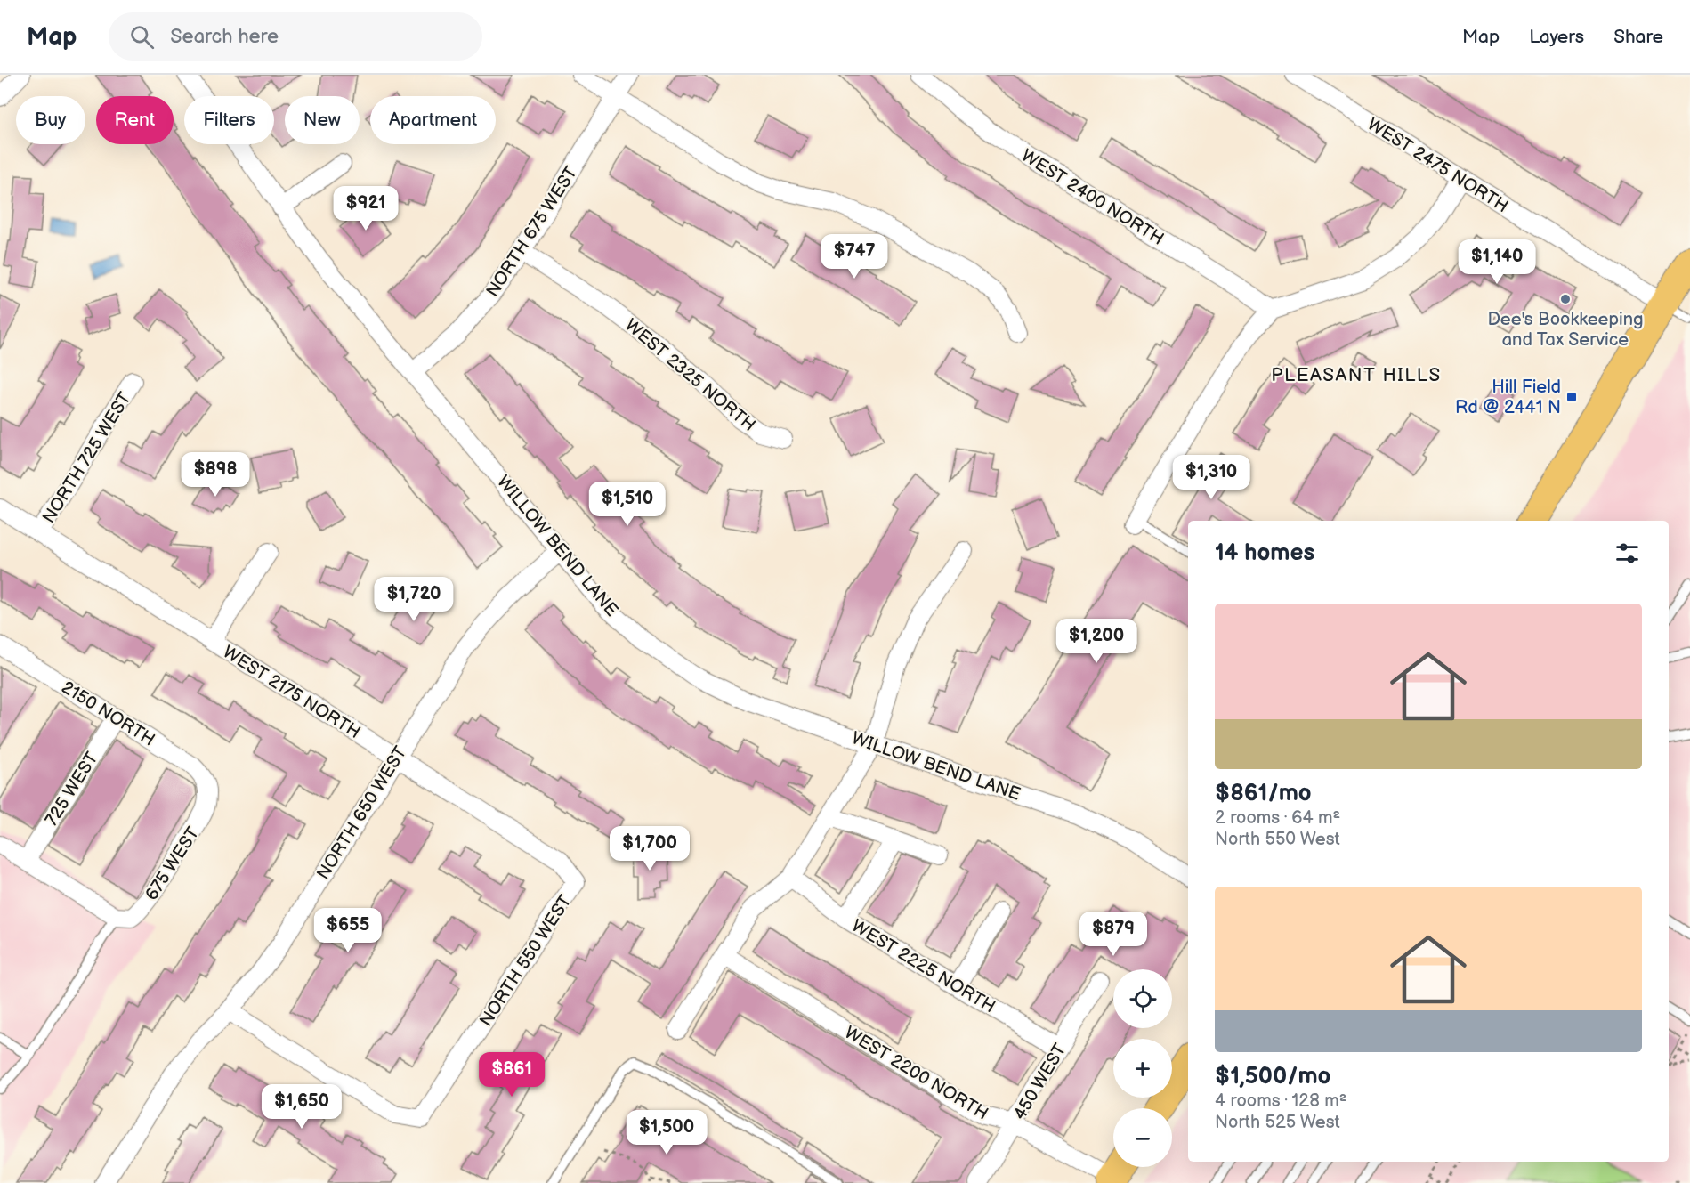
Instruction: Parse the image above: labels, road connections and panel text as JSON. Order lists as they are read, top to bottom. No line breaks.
{"streets":{"street":["WEST 2475 NORTH","WEST 2400 NORTH","NORTH 675 WEST","WEST 2325 NORTH","NORTH 725 WEST","WILLOW BEND LANE","WEST 2175 NORTH","2150 NORTH","725 WEST","NORTH 650 WEST","675 WEST","NORTH 550 WEST","WEST 2225 NORTH","WEST 2200 NORTH","450 WEST"]},"crossings":[["NORTH 675 WEST","WEST 2325 NORTH"],["NORTH 675 WEST","WILLOW BEND LANE"],["NORTH 725 WEST","WEST 2175 NORTH"],["WILLOW BEND LANE","NORTH 650 WEST"],["WEST 2175 NORTH","NORTH 650 WEST"],["WEST 2175 NORTH","NORTH 550 WEST"],["2150 NORTH","725 WEST"],["2150 NORTH","675 WEST"],["NORTH 650 WEST","NORTH 550 WEST"],["WEST 2225 NORTH","450 WEST"],["WEST 2200 NORTH","450 WEST"]],"districts":["PLEASANT HILLS"],"places":{"other":["Dee's Bookkeeping and Tax Service"],"transit":["Hill Field Rd @ 2441 N"]},"page":{"header":"Map","search":"Search here","nav":["Map","Layers","Share"],"chip":["Buy","Rent","Filters","New","Apartment"],"price":["$921","$747","$1,140","$898","$1,310","$1,510","$1,720","$1,200","$1,700","$655","$879","$861","$1,650","$1,500"],"heading":"14 homes","list":[{"name":"$861/mo","note":"2 rooms · 64 m² · North 550 West"},{"name":"$1,500/mo","note":"4 rooms · 128 m² · North 525 West"}],"map_buttons":["+","−"]}}
